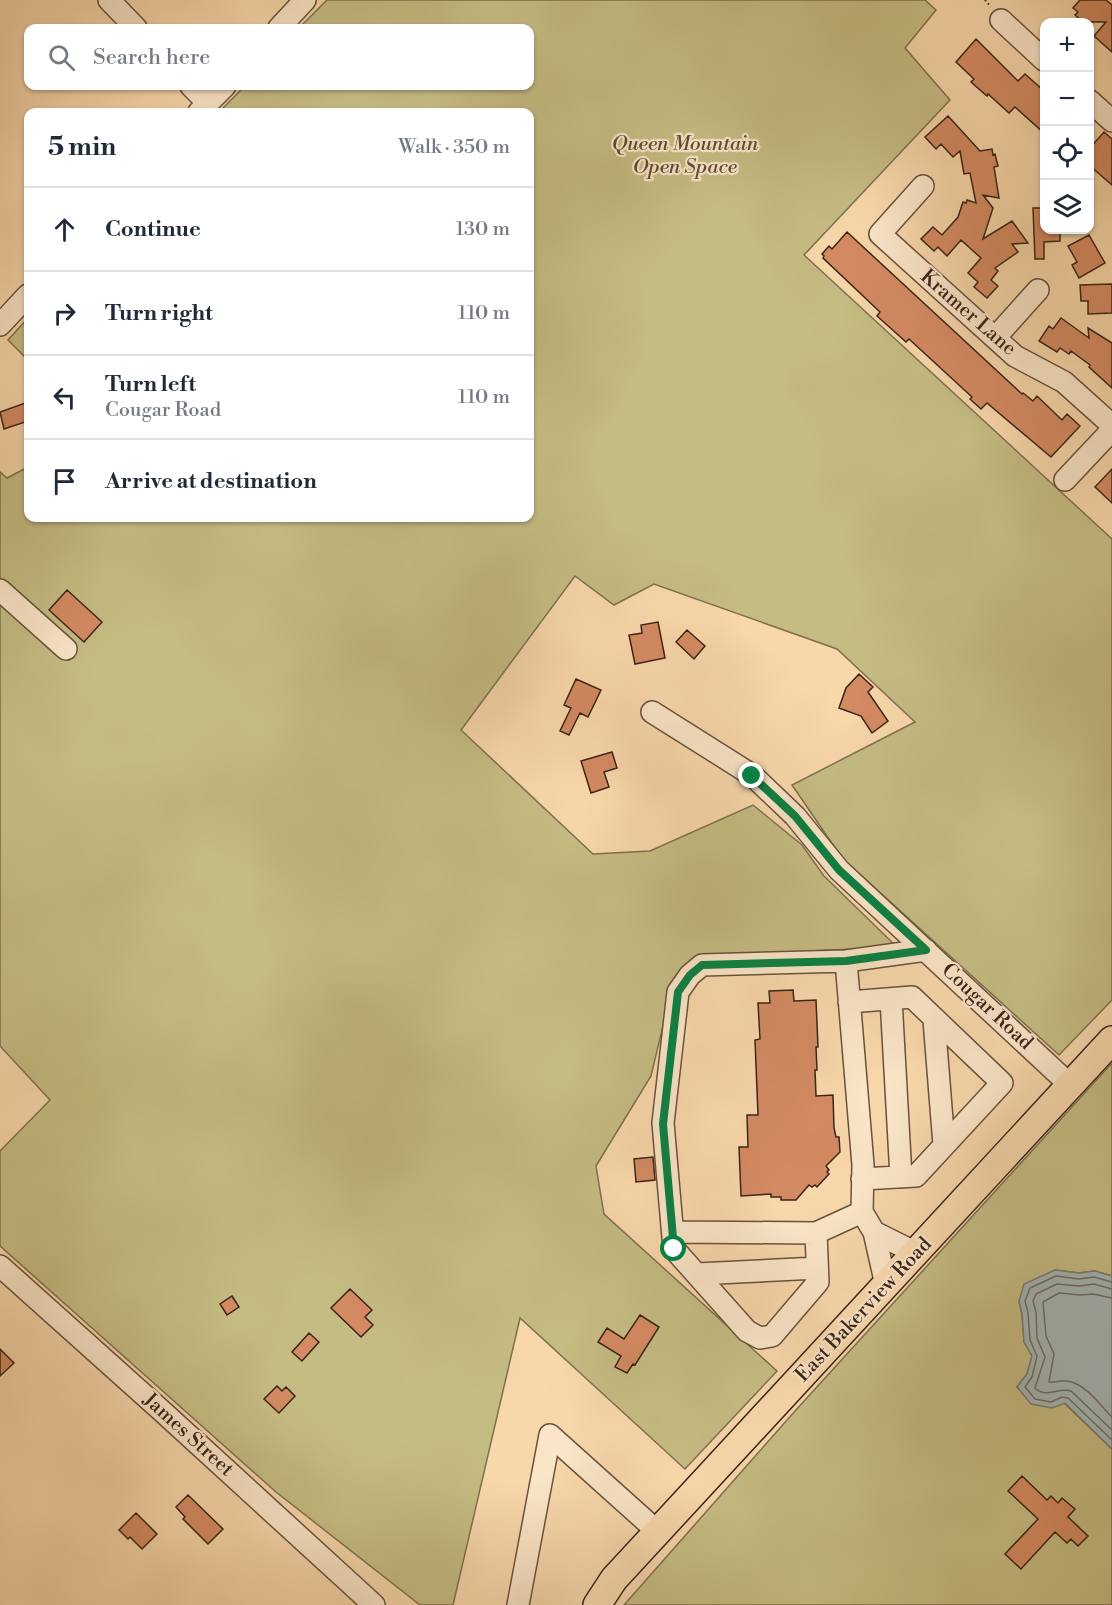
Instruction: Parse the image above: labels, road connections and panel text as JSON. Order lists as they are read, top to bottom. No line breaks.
{"streets":{"main road":["East Bakerview Road"],"street":["Kramer Lane","Cougar Road","James Street"]},"crossings":[["Cougar Road","East Bakerview Road"]],"parks":["Queen Mountain Open Space"],"page":{"map_buttons":["+","−"],"search":"Search here","heading":["5 min","Walk · 350 m"],"list":[["Continue","130 m"],["Turn right","110 m"],["Turn left","Cougar Road","110 m"],"Arrive at destination"]}}
